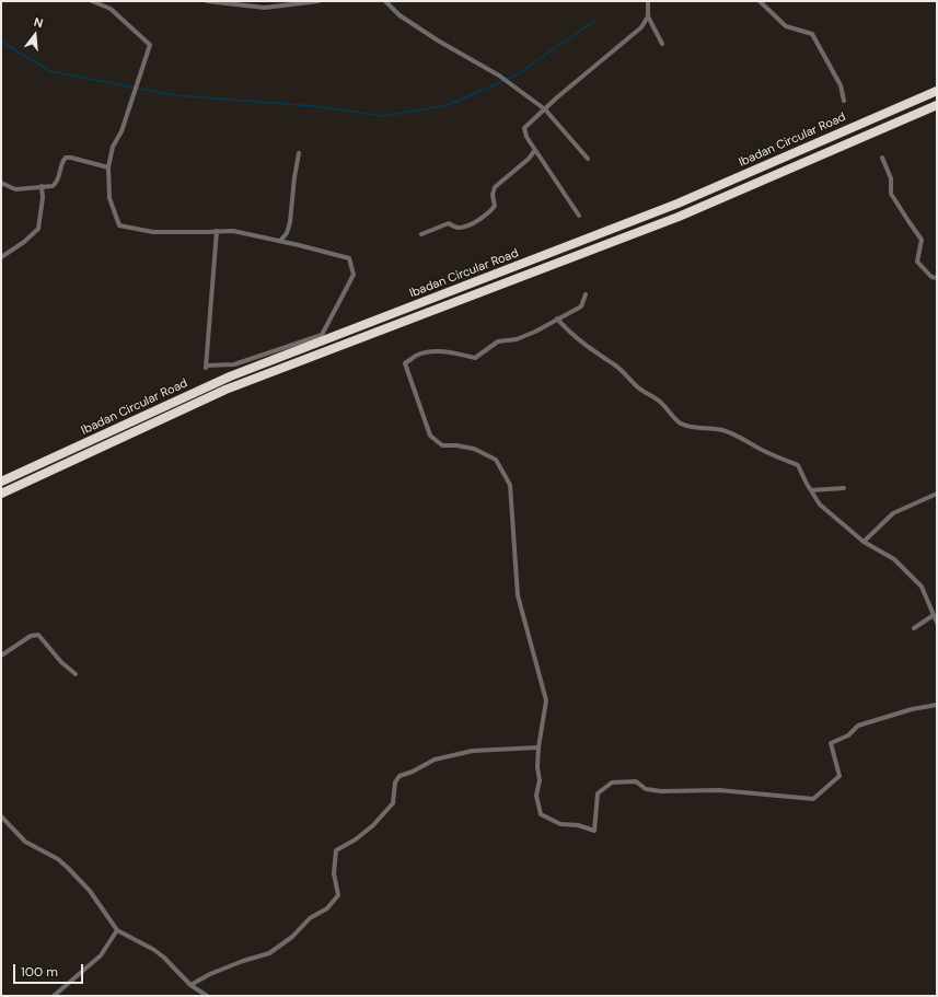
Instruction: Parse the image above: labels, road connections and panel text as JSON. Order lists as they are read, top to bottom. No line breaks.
{"streets":{"highway":["Ibadan Circular Road"]},"scale_bar":"100 m","north":"top"}
